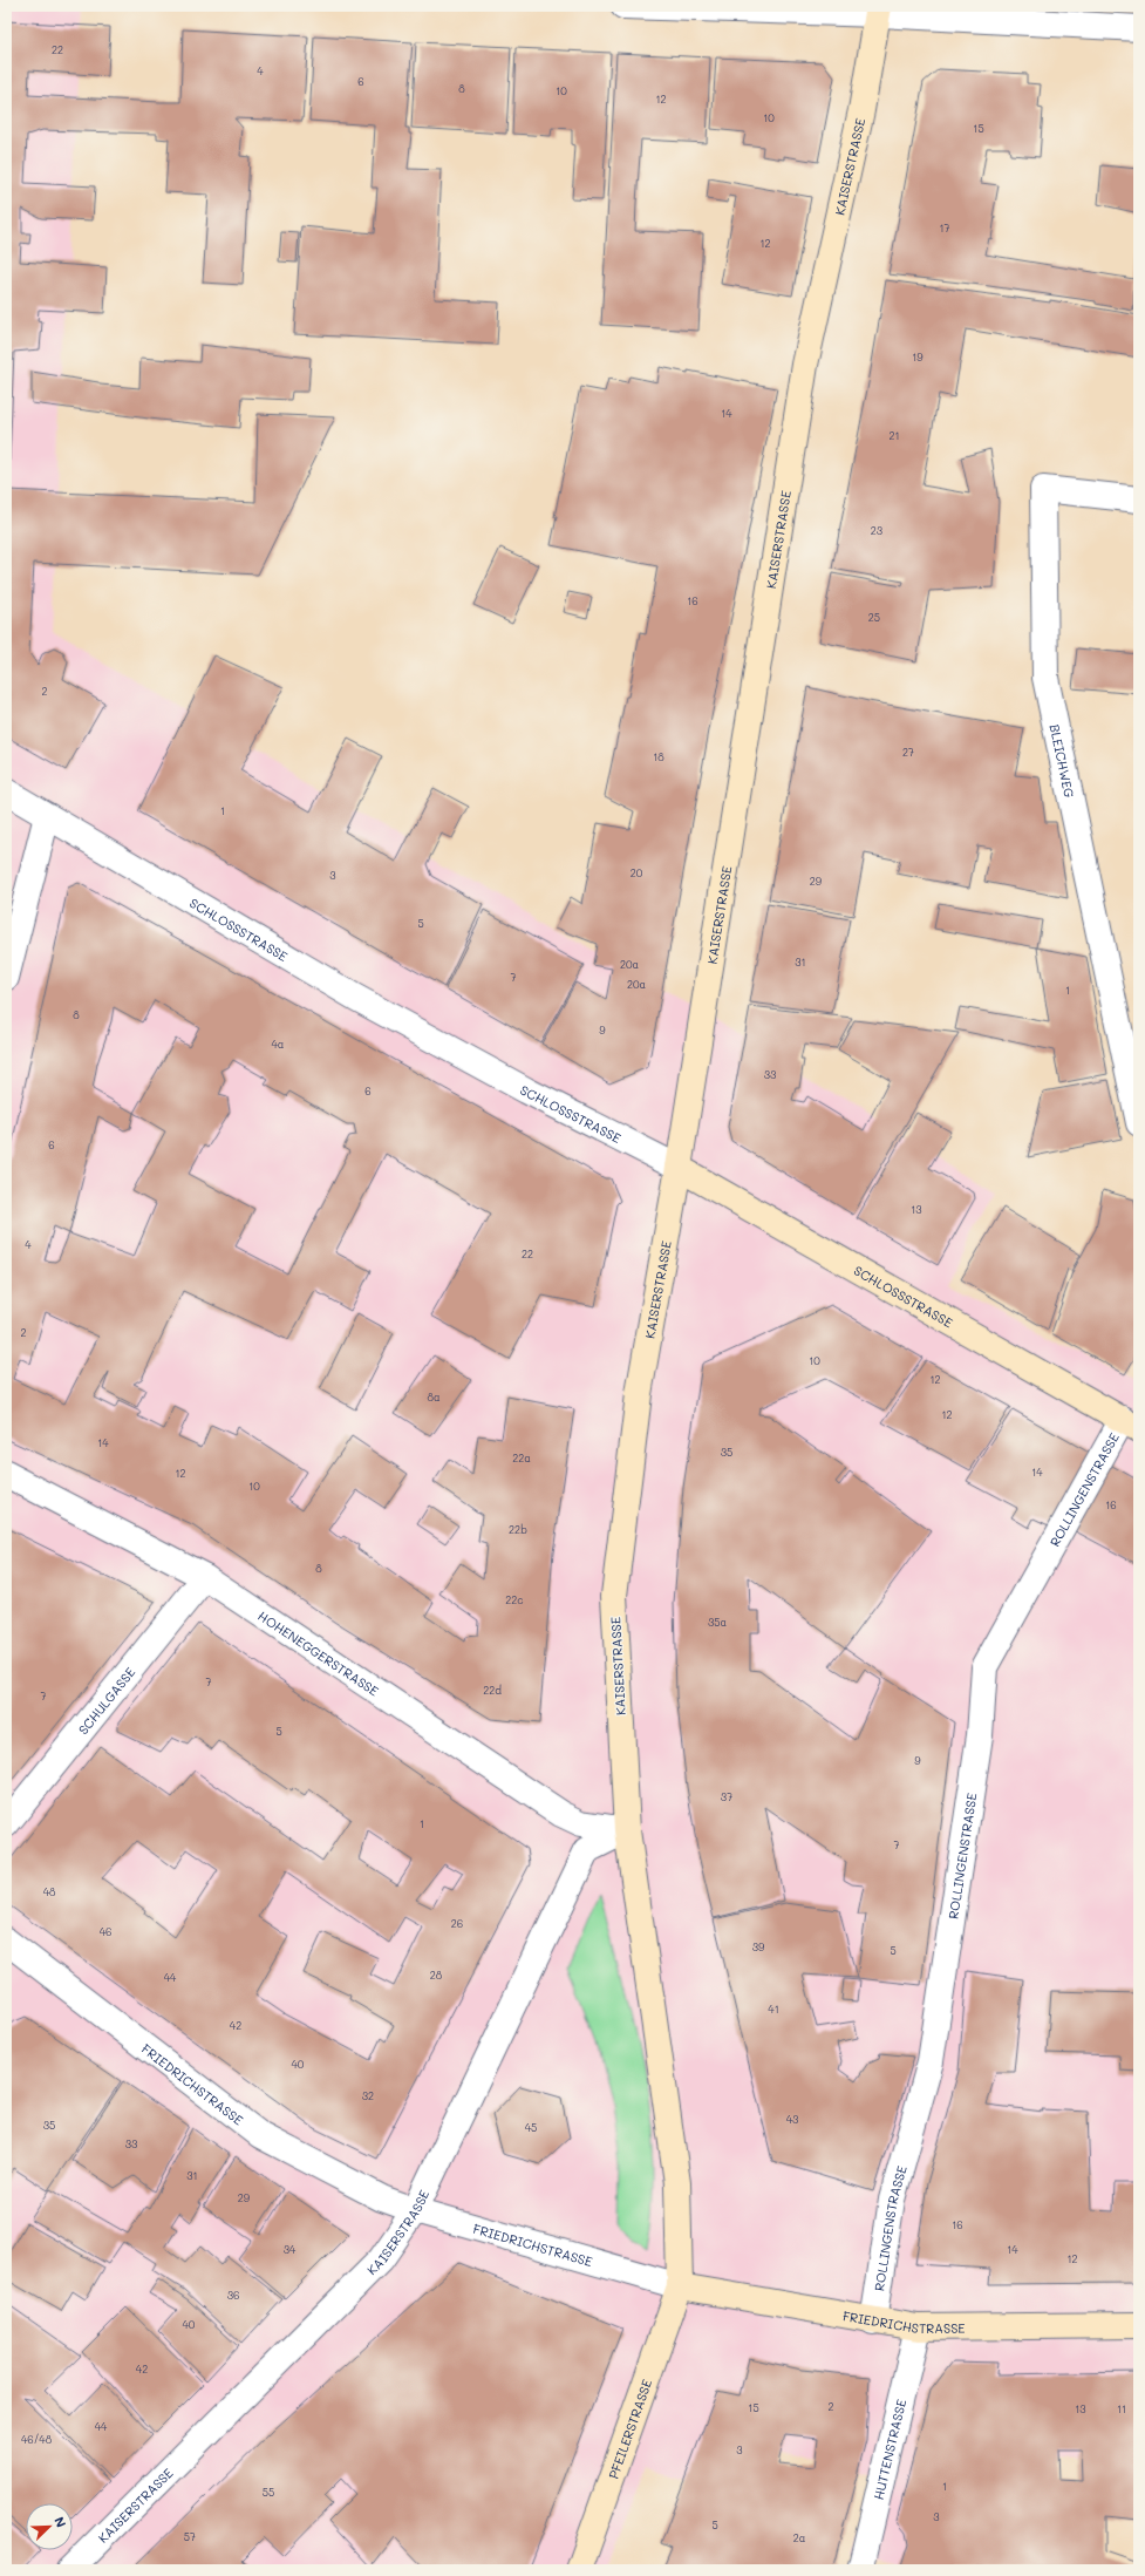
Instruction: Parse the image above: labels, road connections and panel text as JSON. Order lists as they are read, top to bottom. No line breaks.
{"streets":{"main road":["KAISERSTRASSE","SCHLOSSSTRASSE","FRIEDRICHSTRASSE","PFEILERSTRASSE"],"street":["BLEICHWEG","ROLLINGENSTRASSE","HOHENEGGERSTRASSE","SCHULGASSE","HUTTENSTRASSE"]},"crossings":[["KAISERSTRASSE","SCHLOSSSTRASSE"],["KAISERSTRASSE","HOHENEGGERSTRASSE"],["KAISERSTRASSE","FRIEDRICHSTRASSE"],["KAISERSTRASSE","PFEILERSTRASSE"],["SCHLOSSSTRASSE","ROLLINGENSTRASSE"],["ROLLINGENSTRASSE","FRIEDRICHSTRASSE"],["HOHENEGGERSTRASSE","SCHULGASSE"],["FRIEDRICHSTRASSE","PFEILERSTRASSE"],["FRIEDRICHSTRASSE","HUTTENSTRASSE"]],"house_numbers":["22","4","6","8","10","12","10","15","17","12","19","14","21","23","16","25","2","27","18","1","20","3","29","5","31","20a","7","20a","1","8","9","4a","33","6","6","13","4","22","2","10","12","8a","12","14","35","22a","14","12","10","16","22b","8","22c","35a","7","22d","7","5","9","37","1","7","48","26","46","39","5","28","44","41","42","40","32","43","35","45","33","31","29","16","34","14","12","36","40","42","2","15","13","11","44","46/48","3","1","55","3","5","57","2a"],"north":"top right"}
